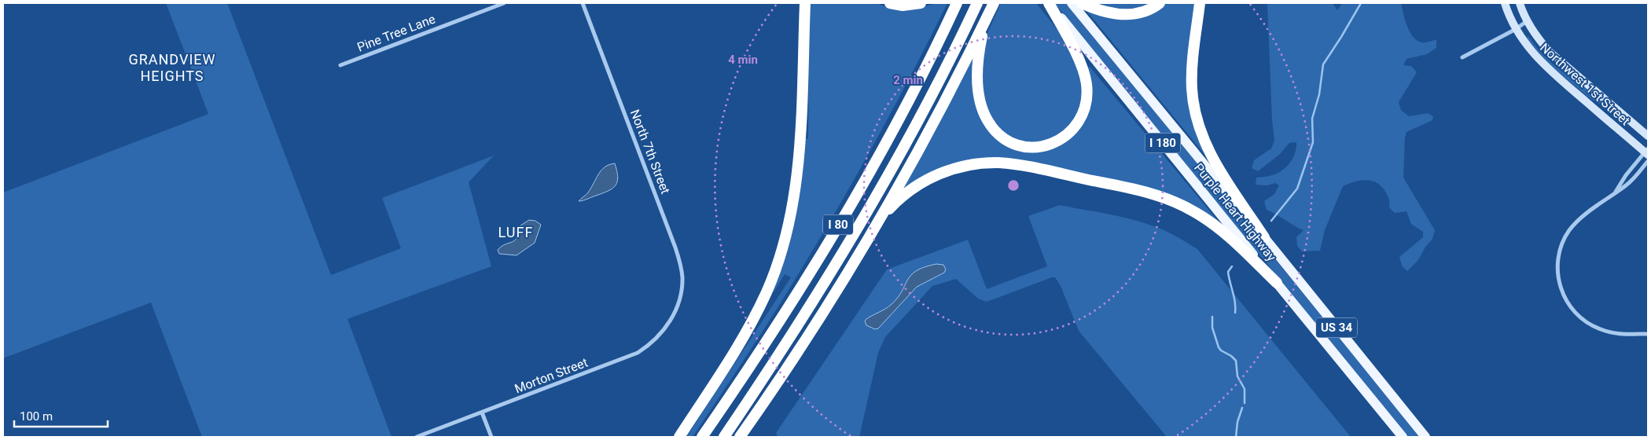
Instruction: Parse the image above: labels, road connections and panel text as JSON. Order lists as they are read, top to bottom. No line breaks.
{"streets":{"highway":["I 80"],"main road":["Northwest 1st Street","I 180","Purple Heart Highway","US 34"],"street":["Pine Tree Lane","North 7th Street","Morton Street"]},"crossings":[["North 7th Street","Morton Street"]],"districts":["GRANDVIEW HEIGHTS","LUFF"],"scale_bar":"100 m","rings":["4 min","2 min"]}
